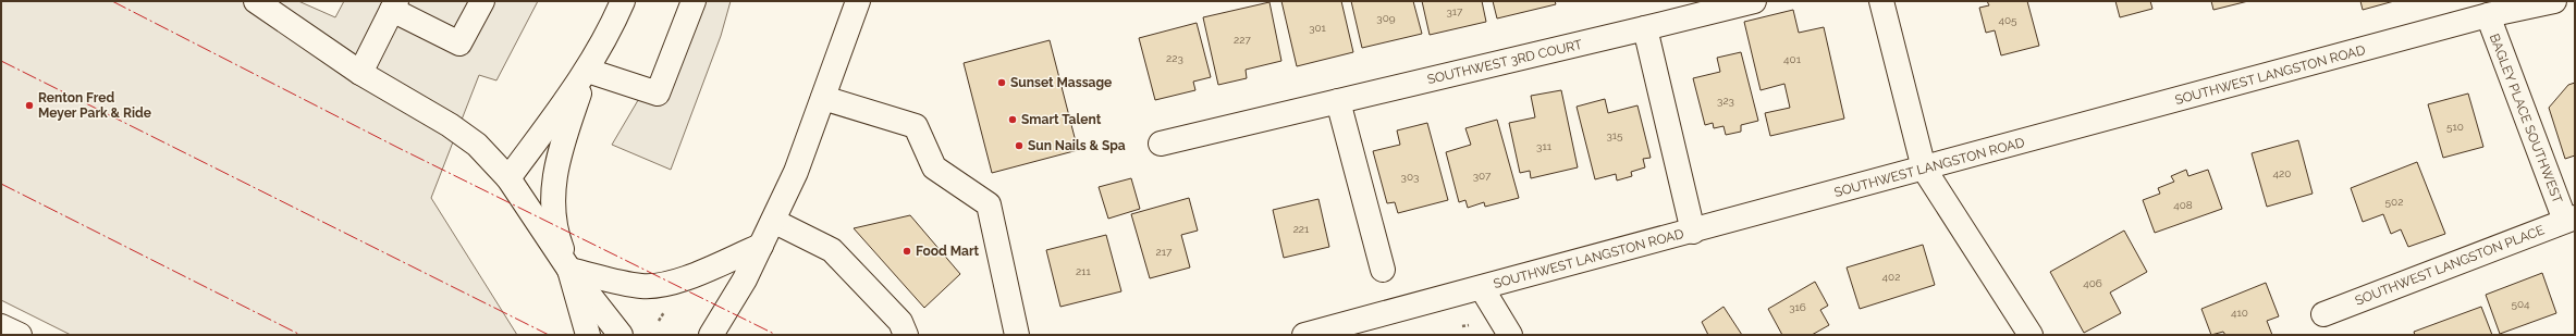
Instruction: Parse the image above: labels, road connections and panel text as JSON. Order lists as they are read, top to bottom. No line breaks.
{"streets":{"street":["SOUTHWEST 3RD COURT","SOUTHWEST LANGSTON ROAD","BAGLEY PLACE SOUTHWEST","SOUTHWEST LANGSTON PLACE"]},"crossings":[["SOUTHWEST LANGSTON ROAD","BAGLEY PLACE SOUTHWEST"],["BAGLEY PLACE SOUTHWEST","SOUTHWEST LANGSTON PLACE"]],"places":["Sunset Massage","Renton Fred Meyer Park & Ride","Smart Talent","Sun Nails & Spa","Food Mart"],"house_numbers":["317","309","405","301","227","223","401","323","510","315","311","420","307","303","502","408","221","217","211","402","406","504","316","410"]}
